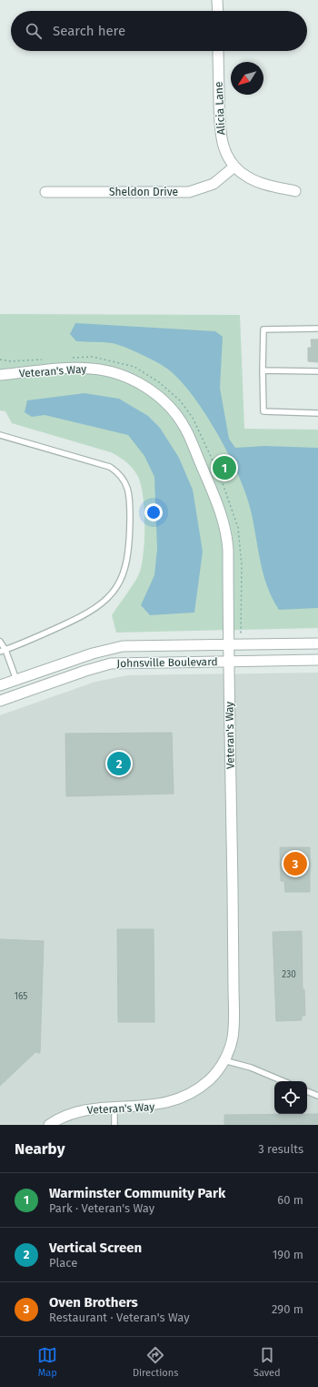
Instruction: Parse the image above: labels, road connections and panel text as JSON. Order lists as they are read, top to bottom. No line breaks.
{"streets":{"street":["Alicia Lane","Sheldon Drive","Veteran's Way","Johnsville Boulevard"]},"crossings":[["Alicia Lane","Sheldon Drive"],["Veteran's Way","Johnsville Boulevard"]],"house_numbers":["230","165"],"north":"bottom left","page":{"search":"Search here","pins":["1","2","3"],"heading":["Nearby","3 results"],"list":[{"mark":"1","name":"Warminster Community Park","note":"Park · Veteran's Way","value":"60 m"},{"mark":"2","name":"Vertical Screen","note":"Place","value":"190 m"},{"mark":"3","name":"Oven Brothers","note":"Restaurant · Veteran's Way","value":"290 m"}],"nav":["Map","Directions","Saved"]}}
